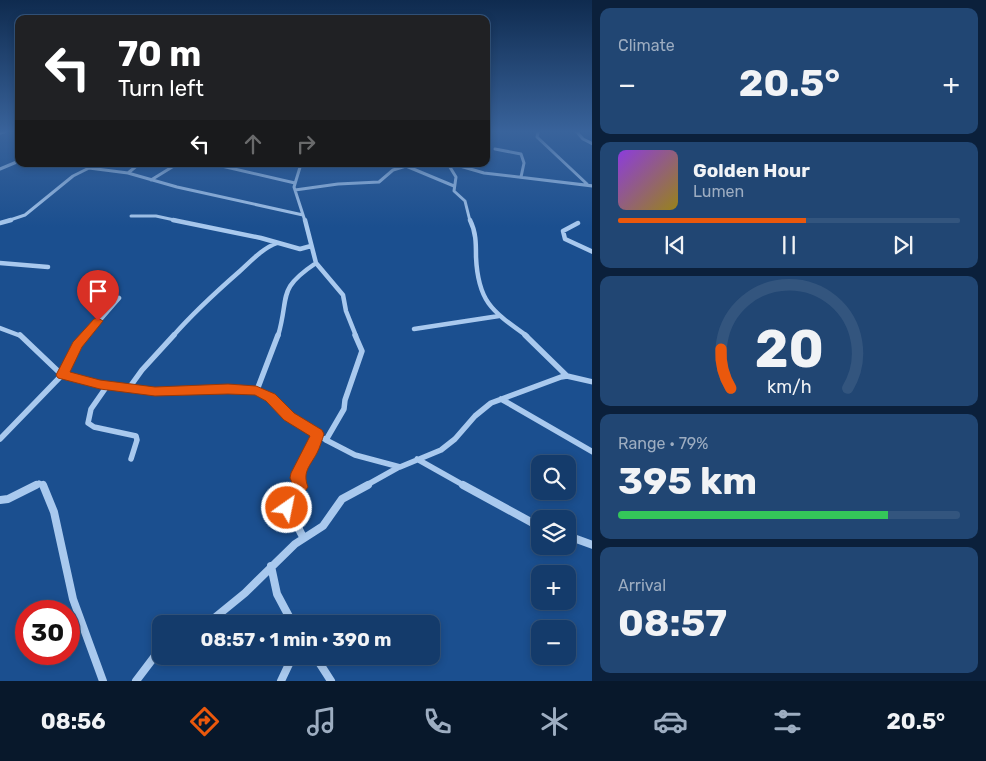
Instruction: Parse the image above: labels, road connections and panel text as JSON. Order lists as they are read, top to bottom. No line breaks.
{"page":{"tile":["Climate",["Range · 79%","395 km"],["Arrival","08:57"]],"turn":["70 m","Turn left"],"heat":["−","20.5°","+"],"song":["Golden Hour","Lumen"],"map_buttons":["+","−"],"limit":"30","trip":"08:57 · 1 min · 390 m","tabs":["08:56","20.5°"],"gauge":["20","km/h"]}}
